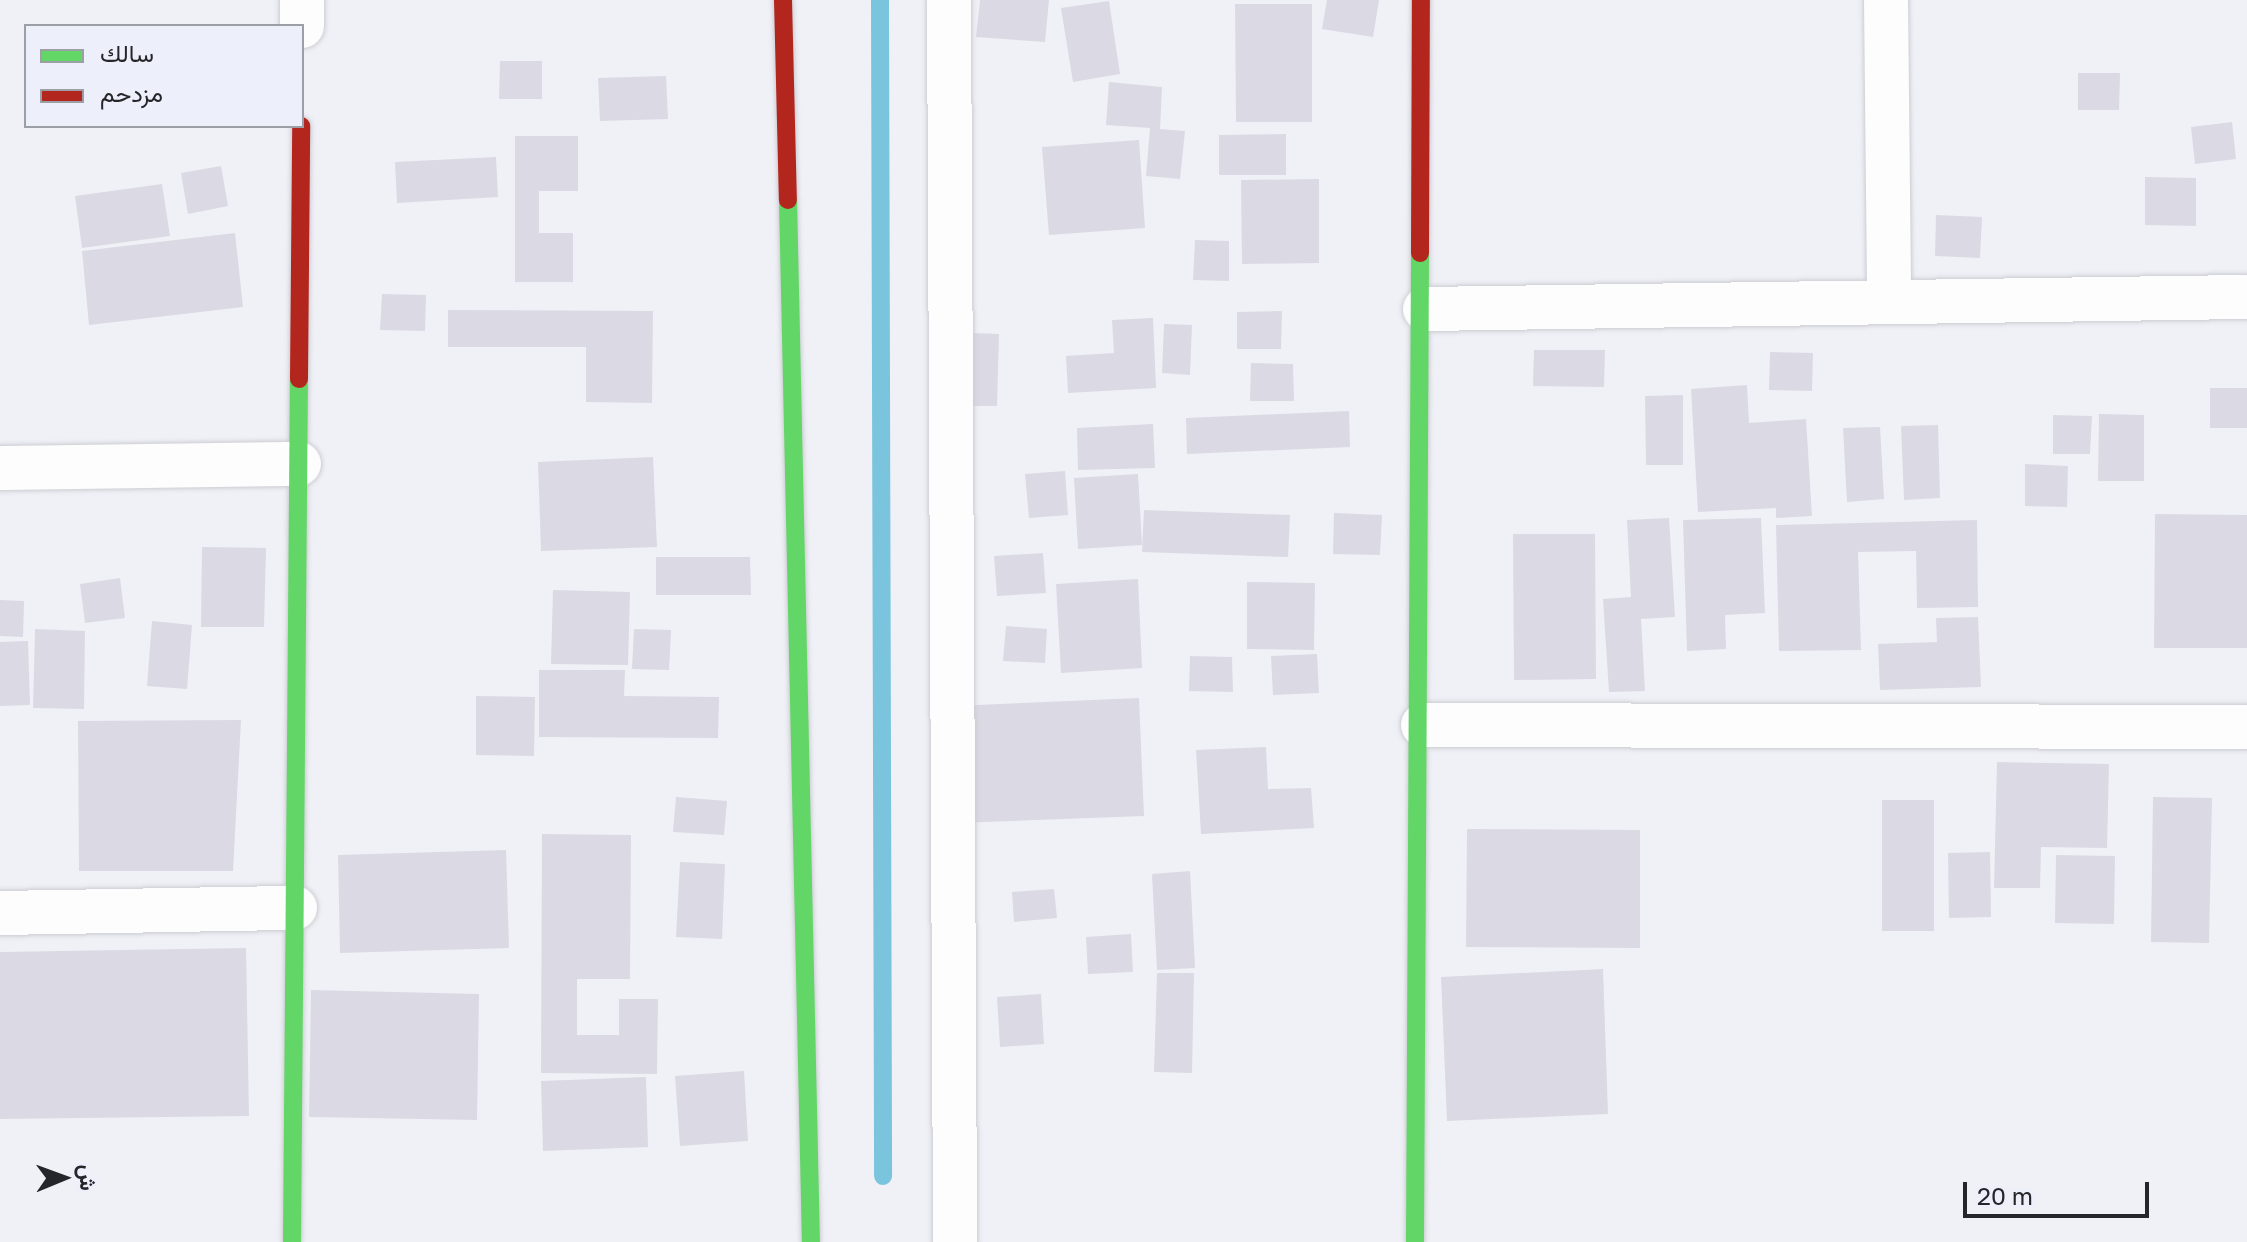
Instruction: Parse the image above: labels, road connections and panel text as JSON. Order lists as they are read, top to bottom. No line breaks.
{"legend":["سالك","مزدحم"],"scale_bar":"20 m","north":"right"}
